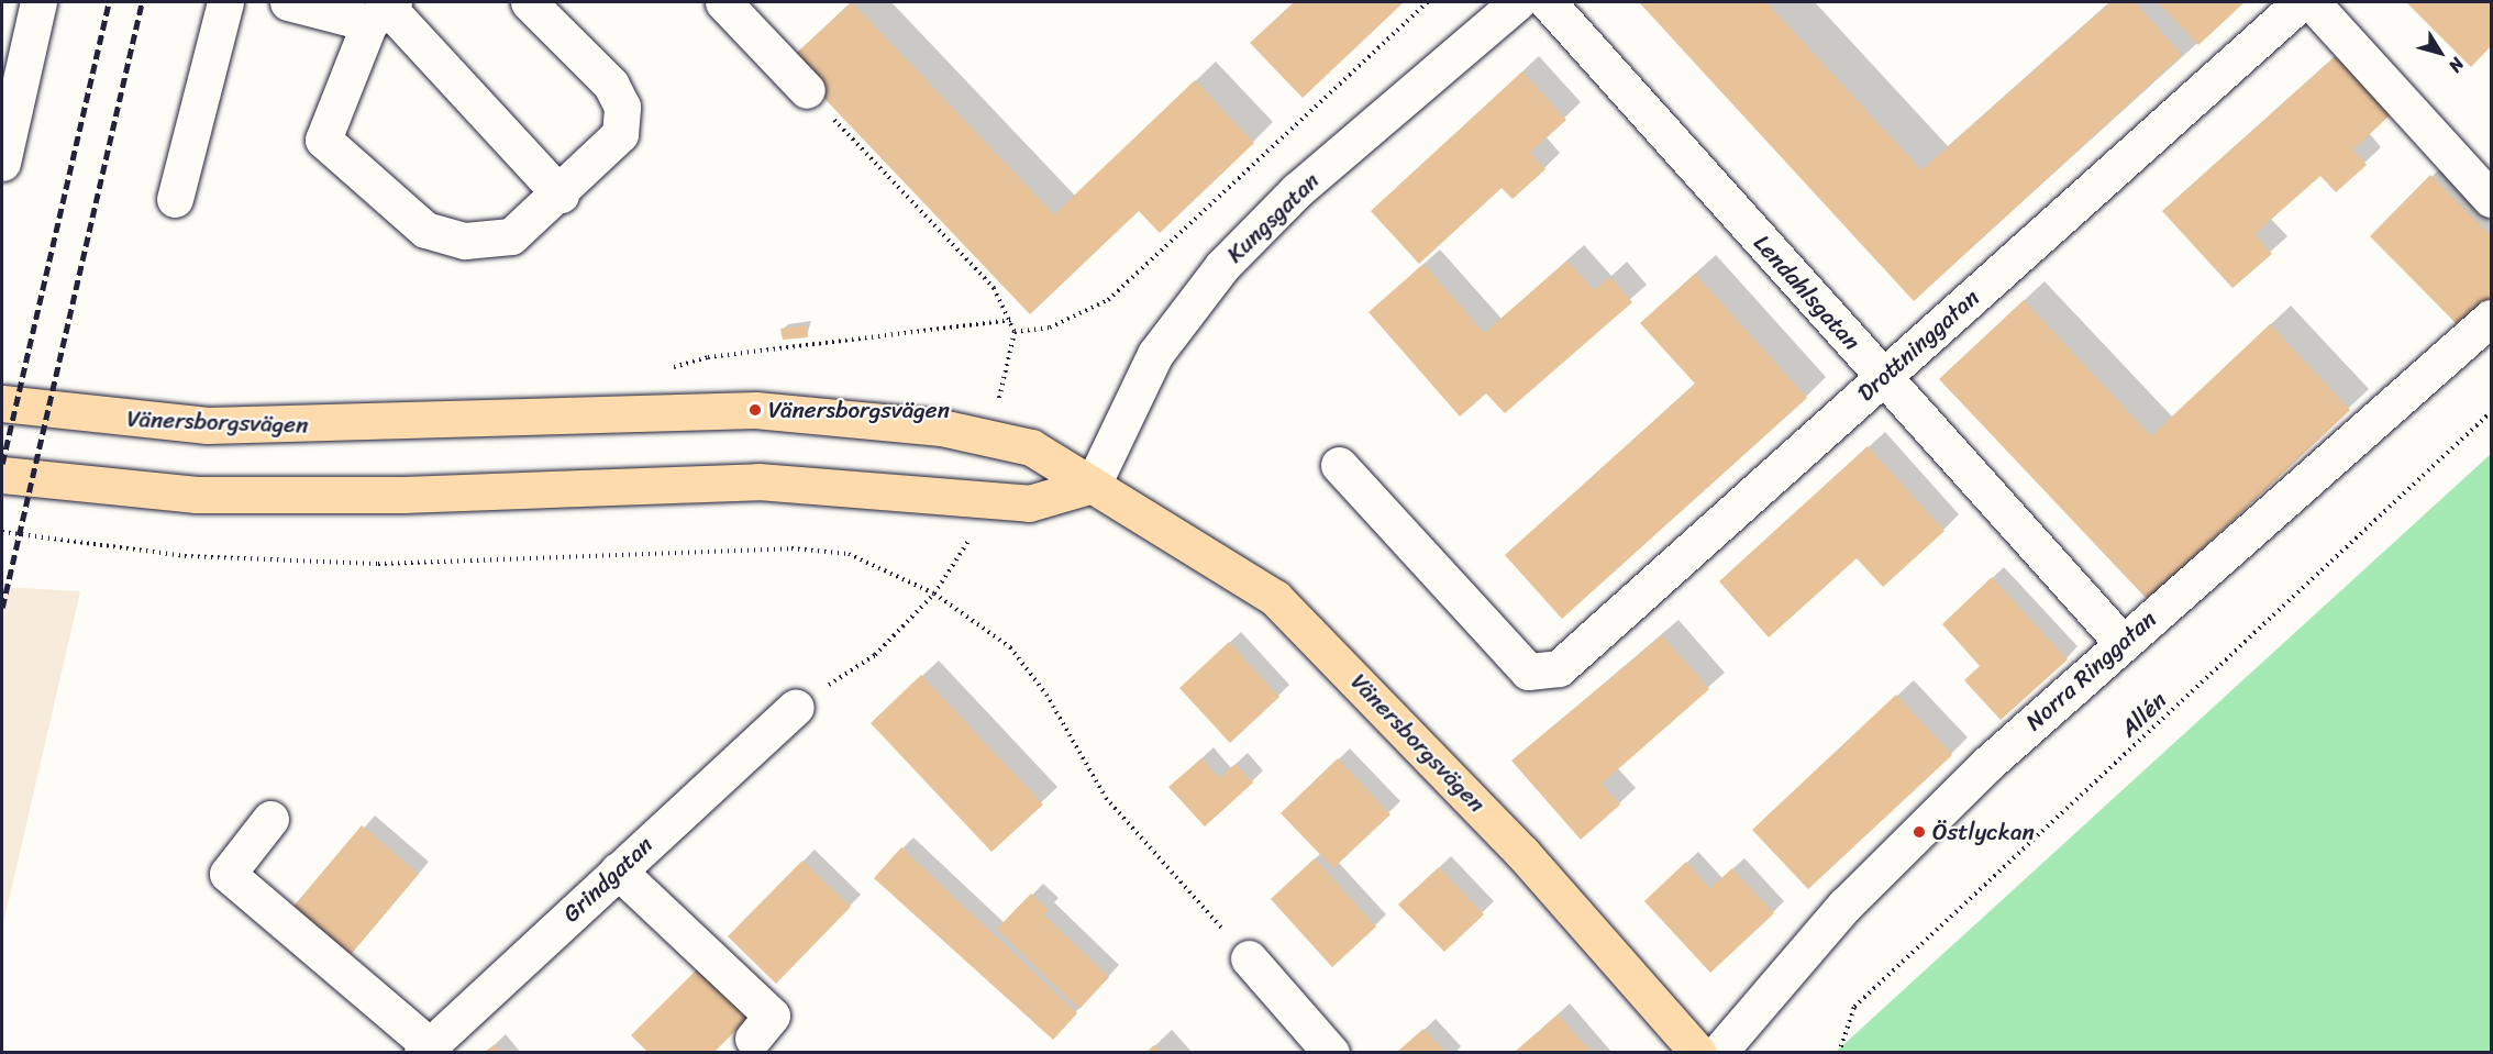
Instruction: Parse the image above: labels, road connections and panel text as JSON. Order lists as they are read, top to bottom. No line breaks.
{"streets":{"main road":["Vänersborgsvägen"],"street":["Kungsgatan","Lendahlsgatan","Drottninggatan","Norra Ringgatan","Grindgatan"],"path":["Allén"]},"crossings":[["Kungsgatan","Vänersborgsvägen"],["Lendahlsgatan","Drottninggatan"],["Lendahlsgatan","Norra Ringgatan"]],"places":["Vänersborgsvägen","Östlyckan"],"north":"bottom right"}
